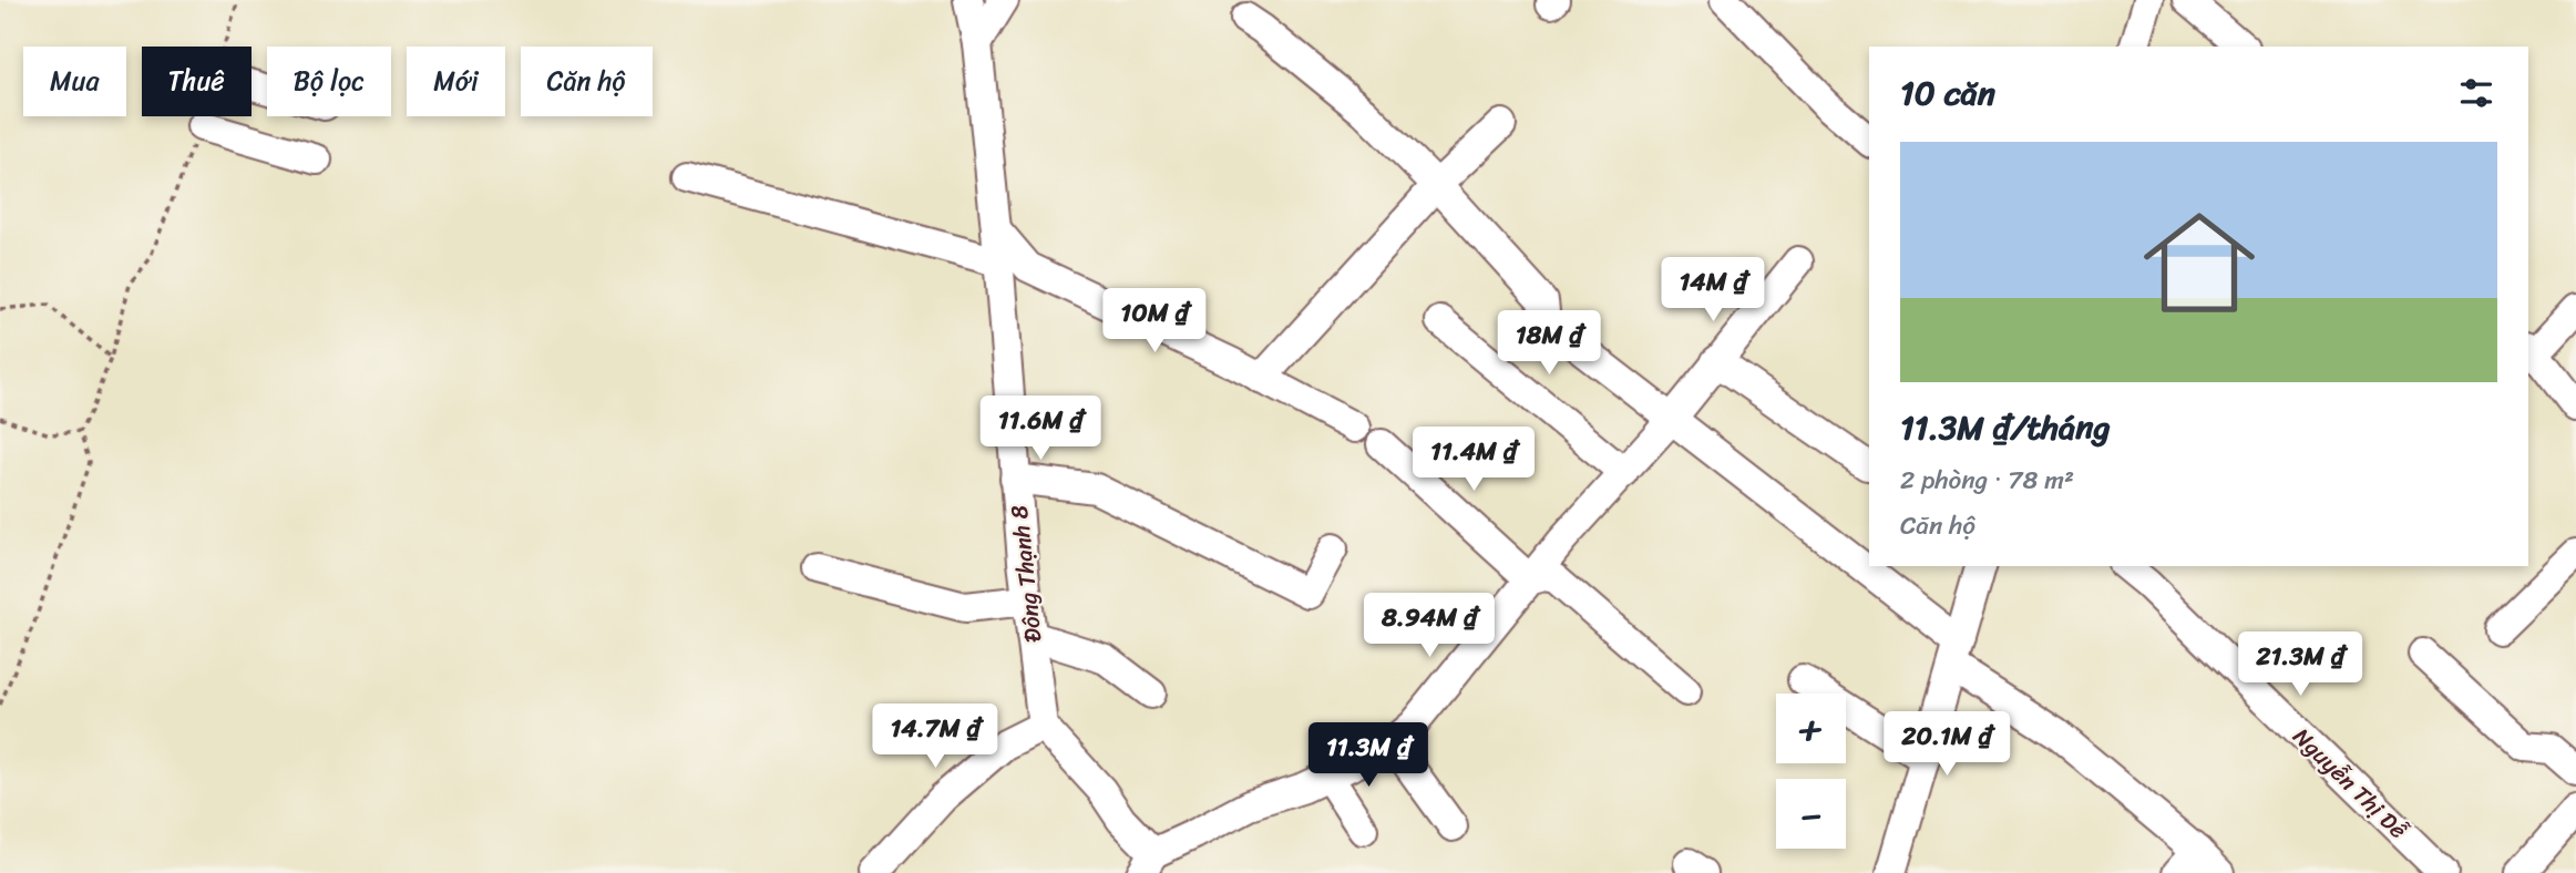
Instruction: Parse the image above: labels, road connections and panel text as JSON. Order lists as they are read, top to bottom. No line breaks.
{"streets":{"street":["Đông Thạnh 8","Nguyễn Thị Dễ"]},"page":{"chip":["Mua","Thuê","Bộ lọc","Mới","Căn hộ"],"heading":"10 căn","list":[{"name":"11.3M ₫/tháng","note":"2 phòng · 78 m² · Căn hộ"}],"price":["14M ₫","10M ₫","18M ₫","11.6M ₫","11.4M ₫","8.94M ₫","21.3M ₫","14.7M ₫","20.1M ₫","11.3M ₫"],"map_buttons":["+","−"]}}
